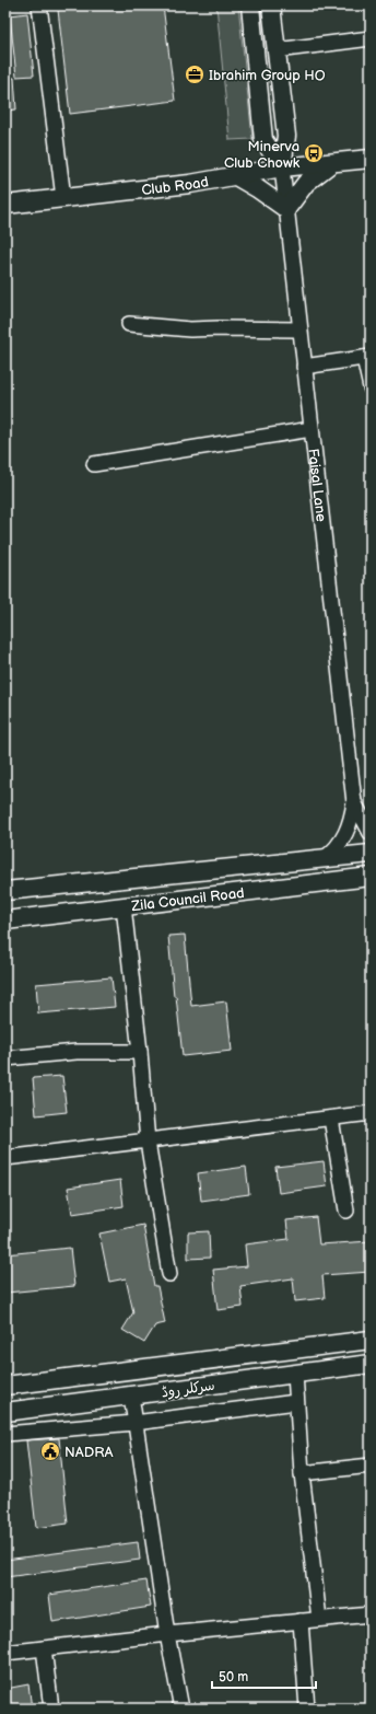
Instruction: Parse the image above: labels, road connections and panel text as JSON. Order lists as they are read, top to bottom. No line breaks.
{"streets":{"main road":["Club Road","Faisal Lane","Zila Council Road","سرکلر روڈ"]},"crossings":[["Club Road","Faisal Lane"],["Faisal Lane","Zila Council Road"]],"places":{"office":["Ibrahim Group HO"],"bus stop":["Minerva Club Chowk"],"public building":["NADRA"]},"scale_bar":"50 m"}
